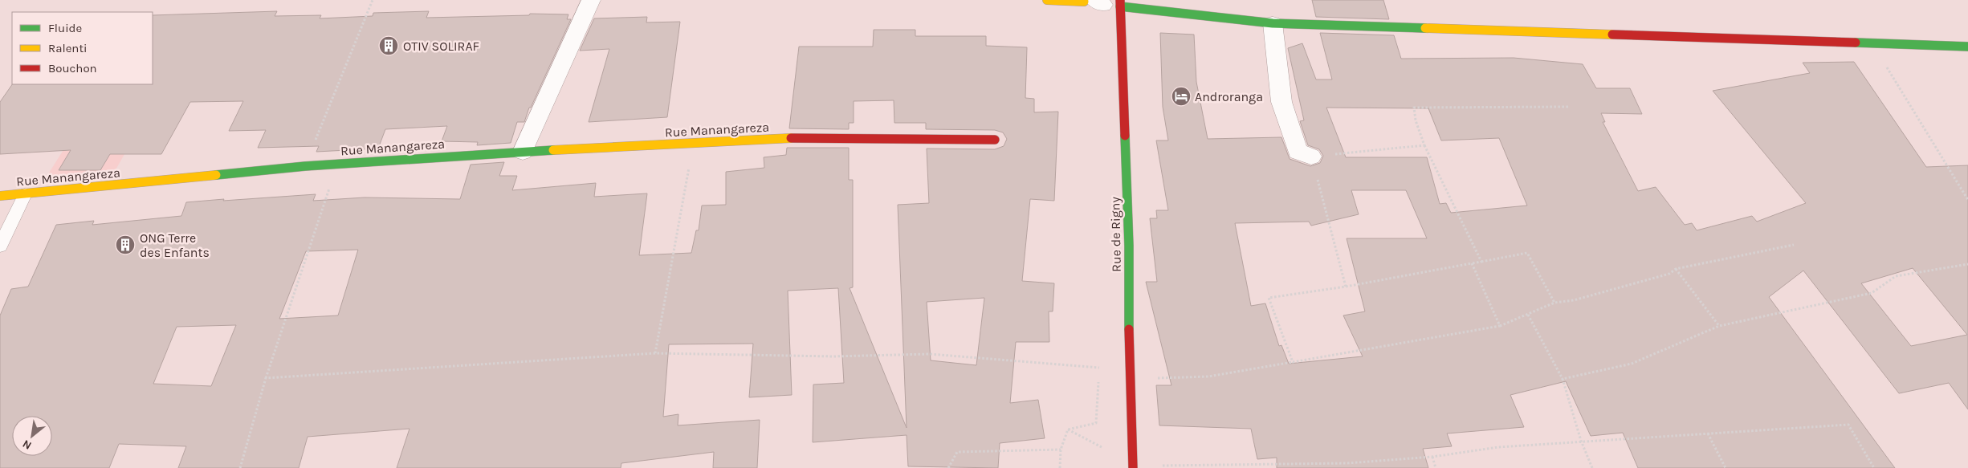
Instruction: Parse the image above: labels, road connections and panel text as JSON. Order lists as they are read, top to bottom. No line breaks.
{"streets":{"street":["Rue Manangareza","Rue de Rigny"]},"places":{"building":["OTIV SOLIRAF","ONG Terre des Enfants"],"hotel":["Androranga"]},"legend":["Fluide","Ralenti","Bouchon"],"north":"bottom left"}
